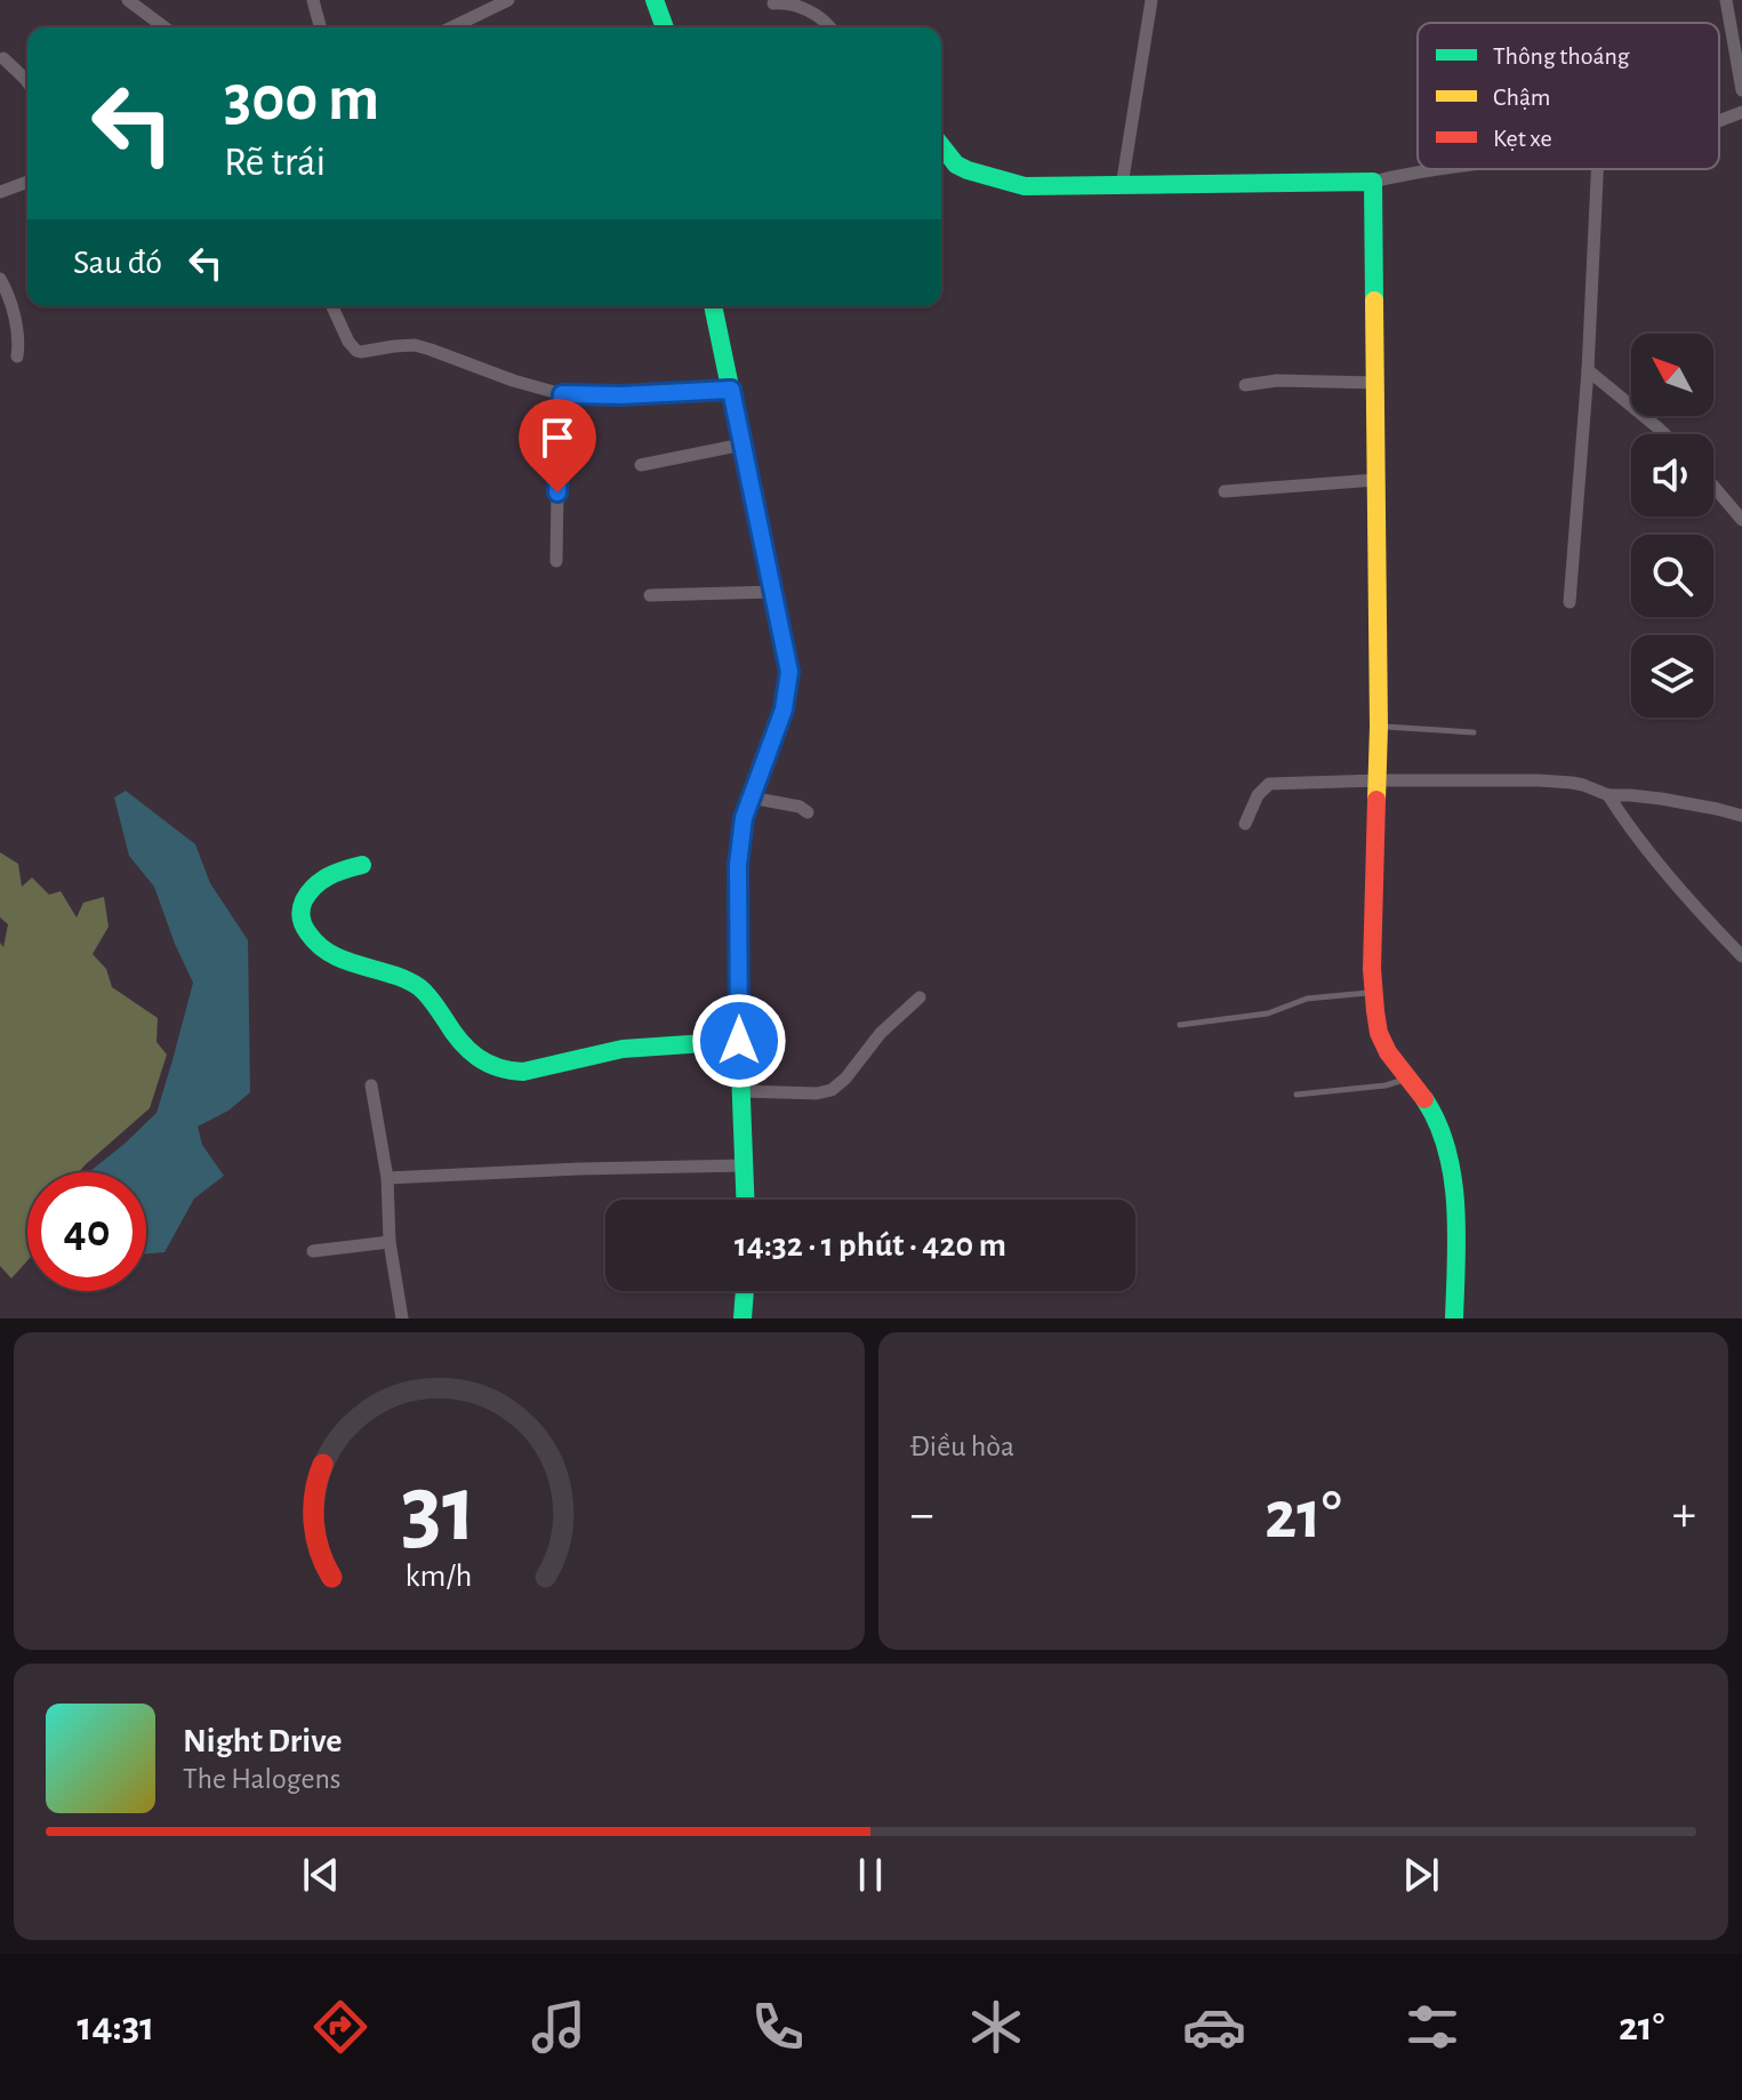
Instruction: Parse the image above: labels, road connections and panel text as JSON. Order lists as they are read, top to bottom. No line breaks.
{"legend":["Thông thoáng","Chậm","Kẹt xe"],"north":"top left","page":{"turn":["300 m","Rẽ trái"],"then":"Sau đó","limit":"40","trip":"14:32 · 1 phút · 420 m","tile":"Điều hòa","heat":["−","21°","+"],"song":["Night Drive","The Halogens"],"tabs":["14:31","21°"],"gauge":["31","km/h"]}}
